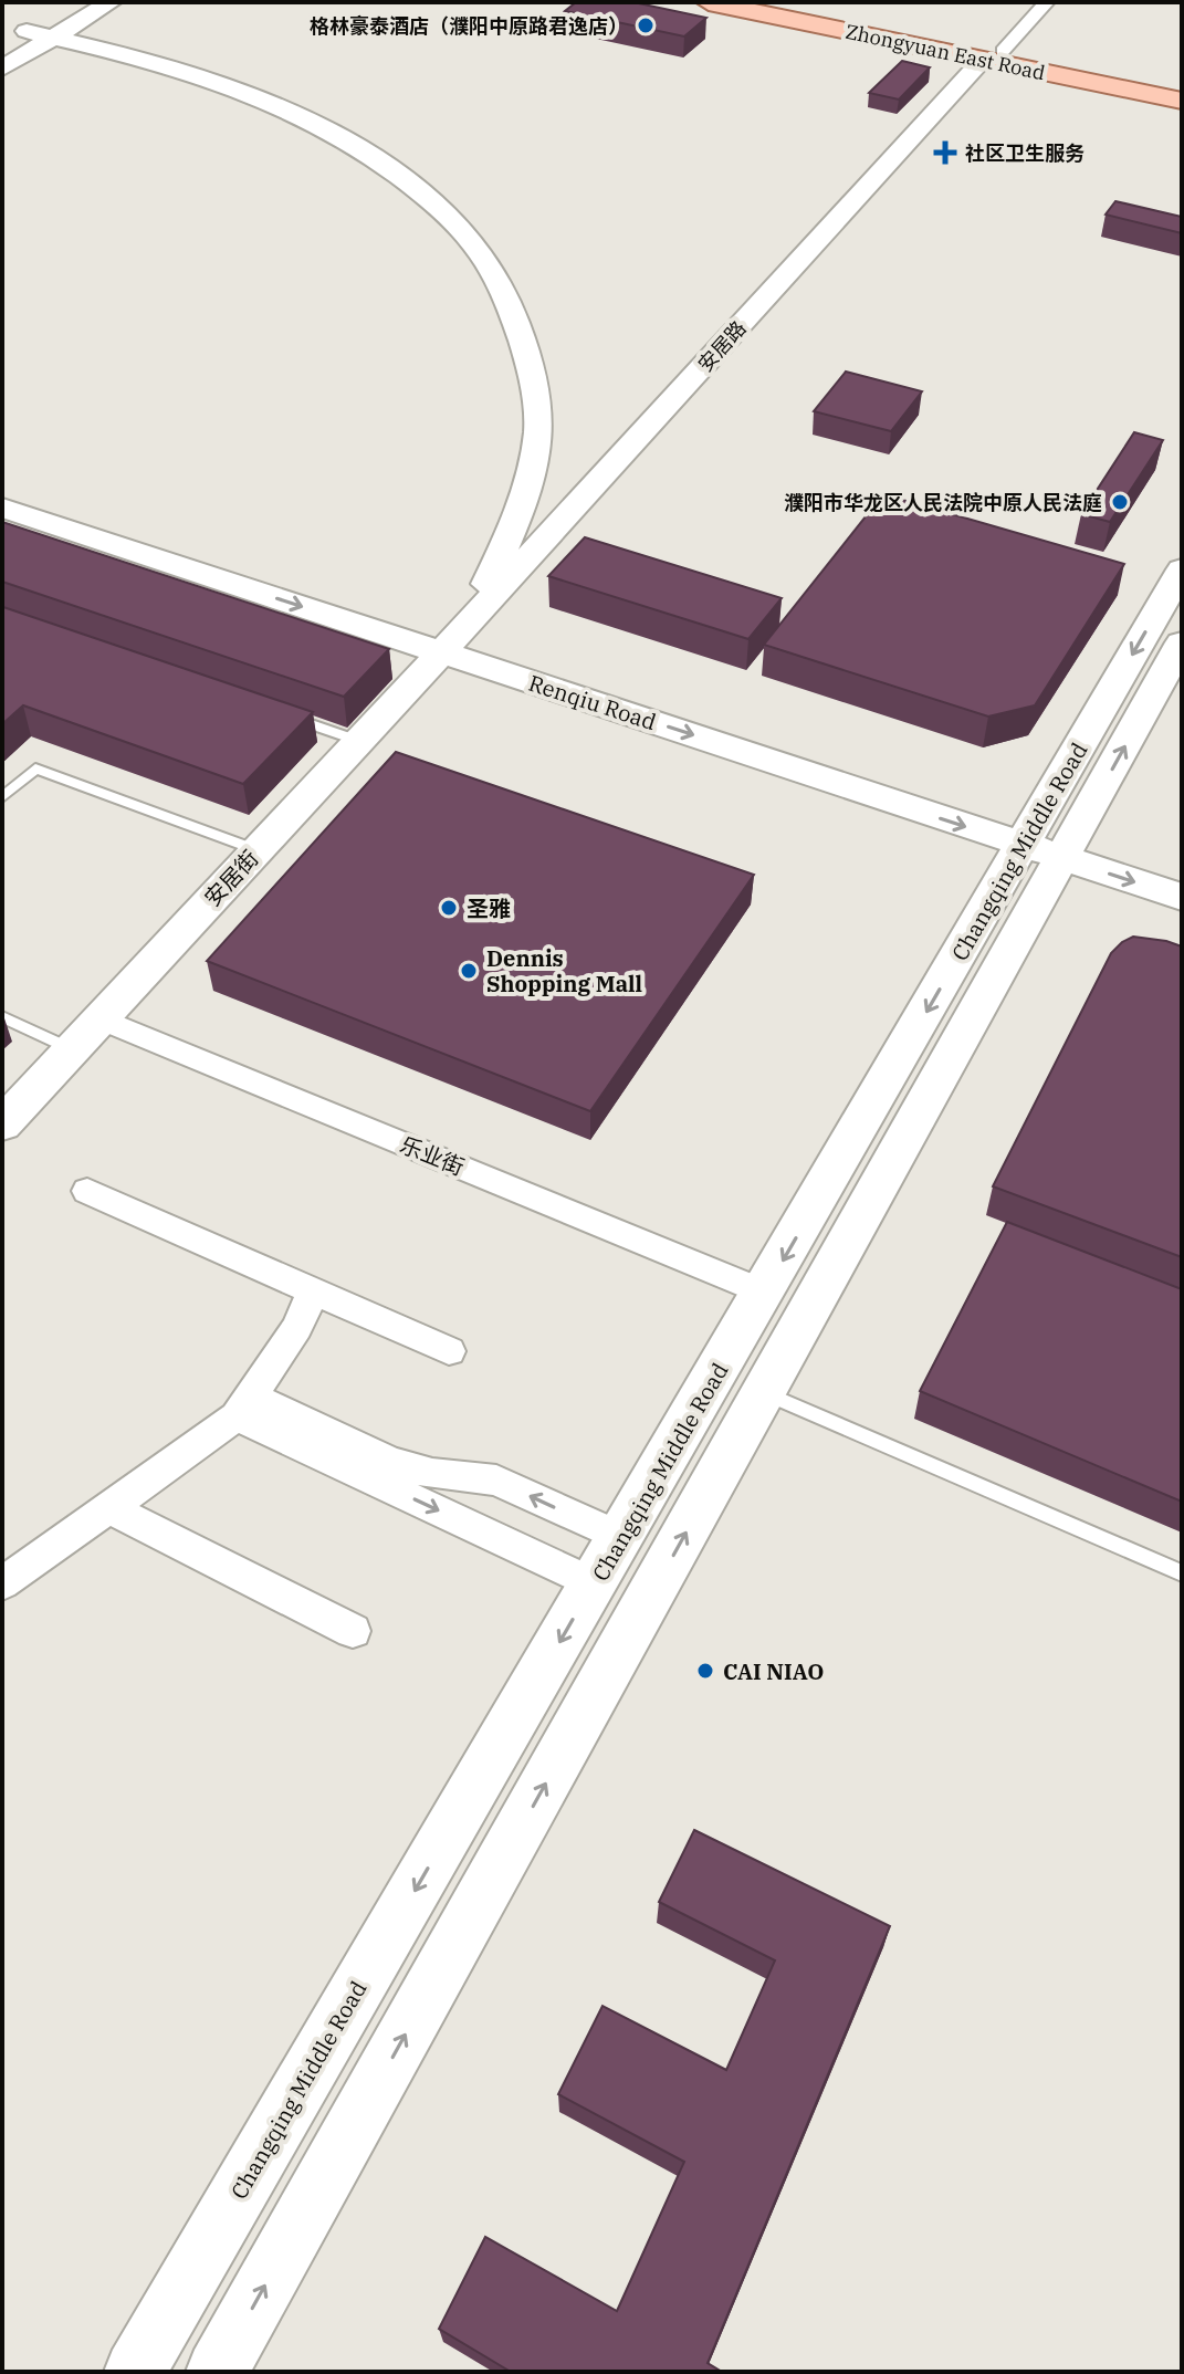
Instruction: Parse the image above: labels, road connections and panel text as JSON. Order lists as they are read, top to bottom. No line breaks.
{"streets":{"main road":["Zhongyuan East Road"],"street":["安居路","Renqiu Road","Changqing Middle Road","安居街","乐业街"]},"crossings":[["Zhongyuan East Road","安居路"],["安居路","Renqiu Road"],["安居路","安居街"],["Renqiu Road","Changqing Middle Road"],["Renqiu Road","安居街"],["Changqing Middle Road","乐业街"],["安居街","乐业街"]],"places":{"other":["格林豪泰酒店（濮阳中原路君逸店）","濮阳市华龙区人民法院中原人民法庭","圣雅","Dennis Shopping Mall","CAI NIAO"],"health":["社区卫生服务"]}}
